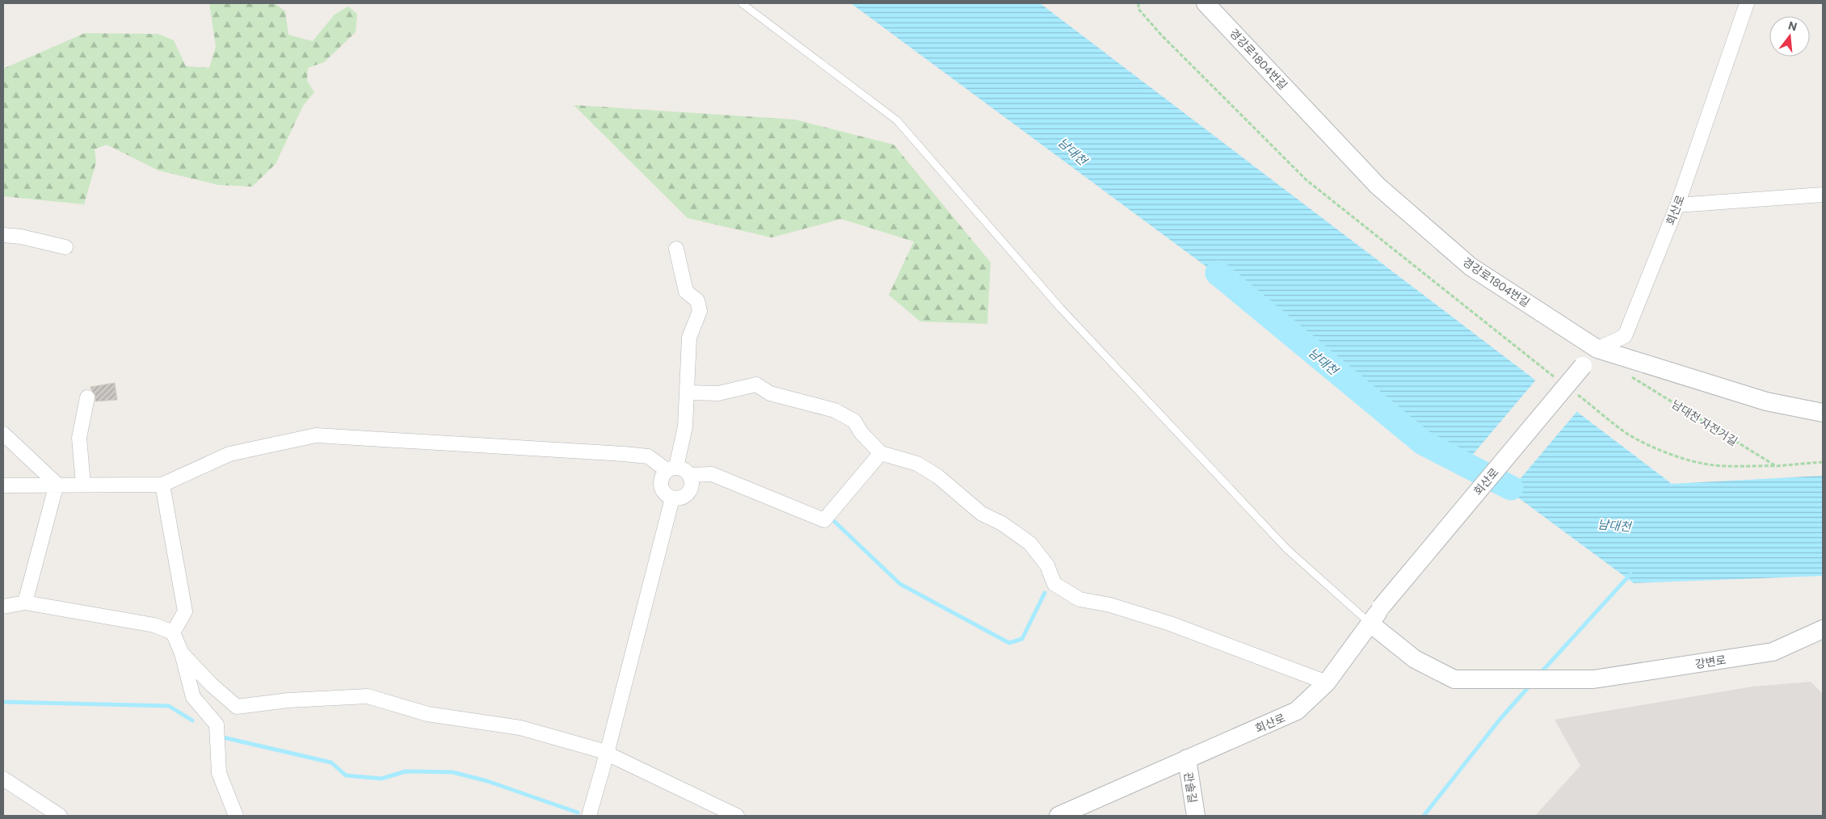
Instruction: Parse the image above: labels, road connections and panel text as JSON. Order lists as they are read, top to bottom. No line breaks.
{"streets":{"street":["경강로1804번길","회산로","강변로","관솔길"],"path":["남대천 자전거길"]},"crossings":[["경강로1804번길","회산로"],["회산로","강변로"],["회산로","관솔길"]],"water":["남대천"],"north":"top"}
